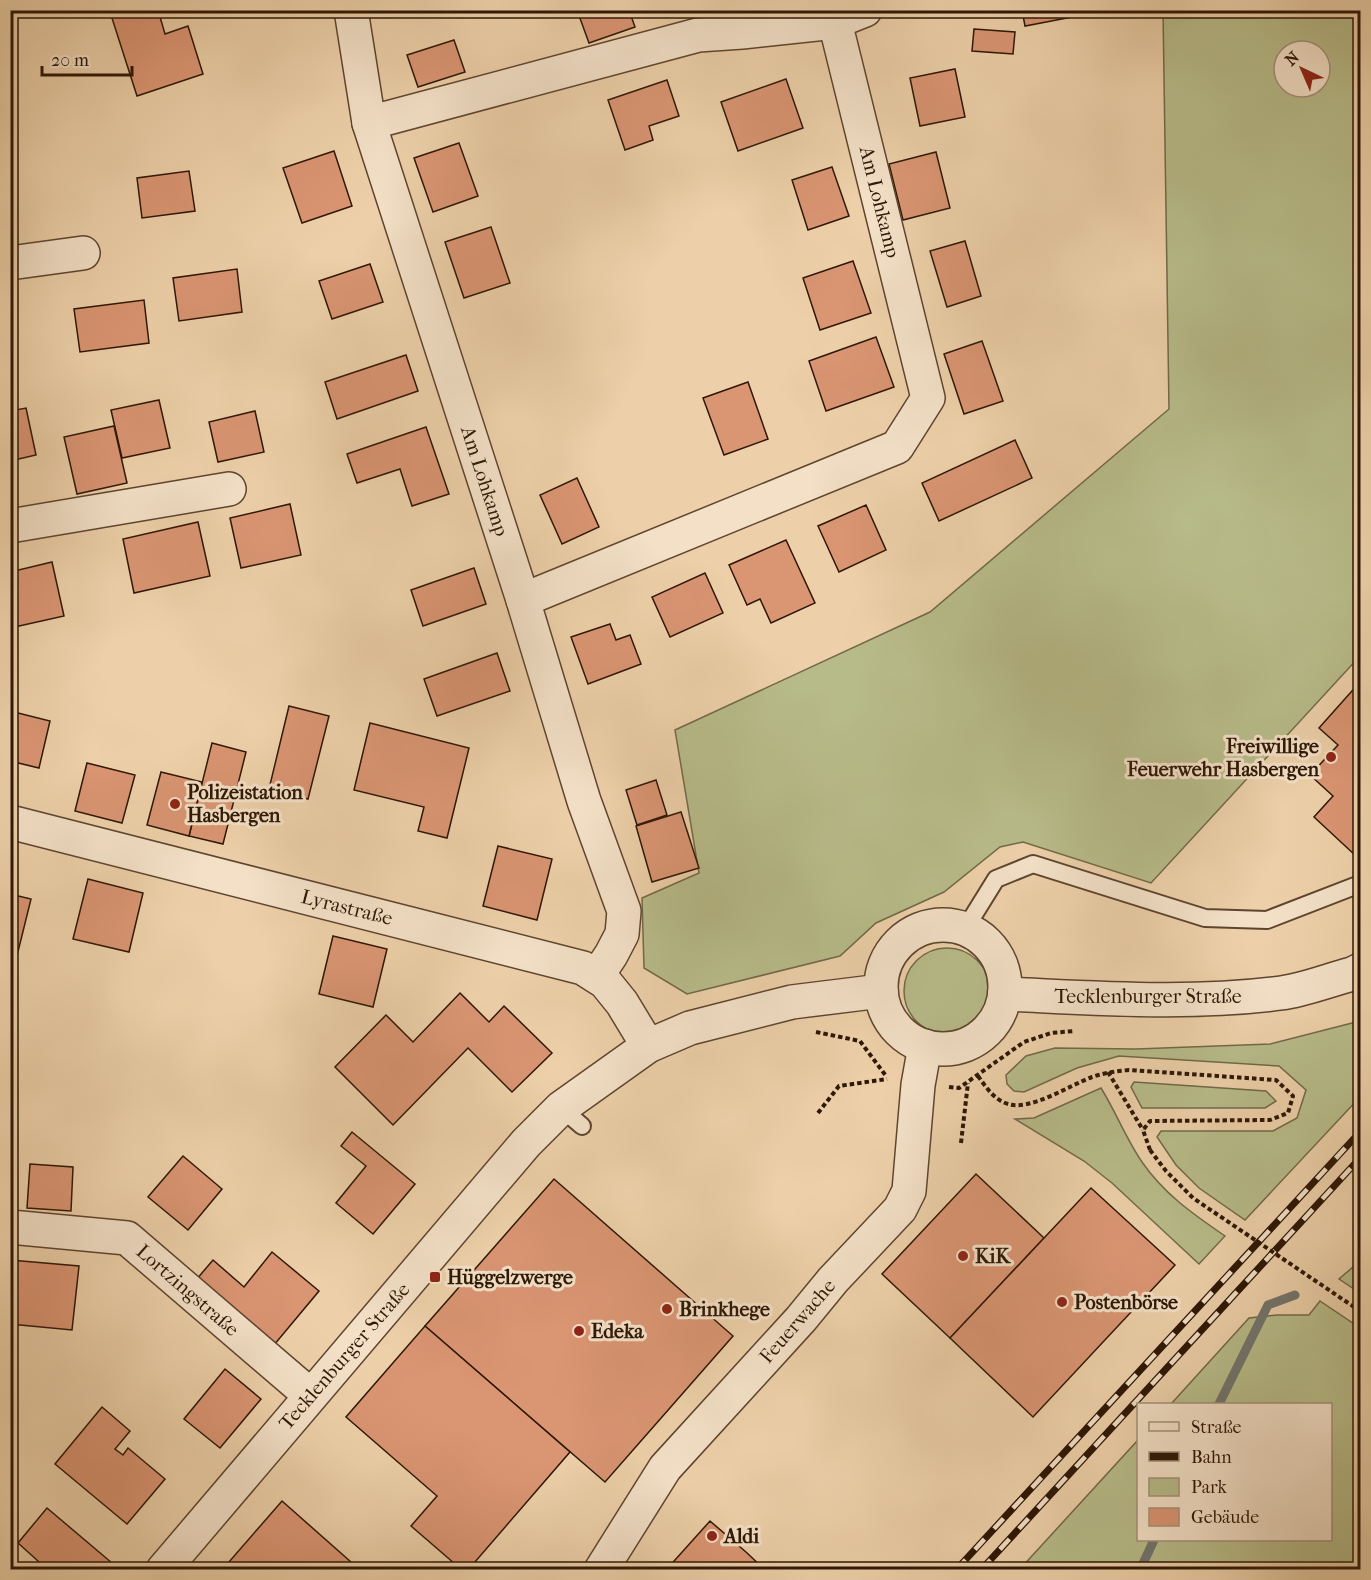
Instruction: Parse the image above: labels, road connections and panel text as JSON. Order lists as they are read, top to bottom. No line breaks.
{"streets":{"street":["Am Lohkamp","Lyrastraße","Tecklenburger Straße","Lortzingstraße","Feuerwache"]},"crossings":[["Am Lohkamp","Lyrastraße"],["Lyrastraße","Tecklenburger Straße"],["Tecklenburger Straße","Lortzingstraße"],["Tecklenburger Straße","Feuerwache"]],"places":{"other":["Freiwillige Feuerwehr Hasbergen","Polizeistation Hasbergen","KiK","Postenbörse","Brinkhege","Edeka","Aldi"],"transit":["Hüggelzwerge"]},"legend":["Straße","Bahn","Park","Gebäude"],"scale_bar":"20 m","north":"top left"}
